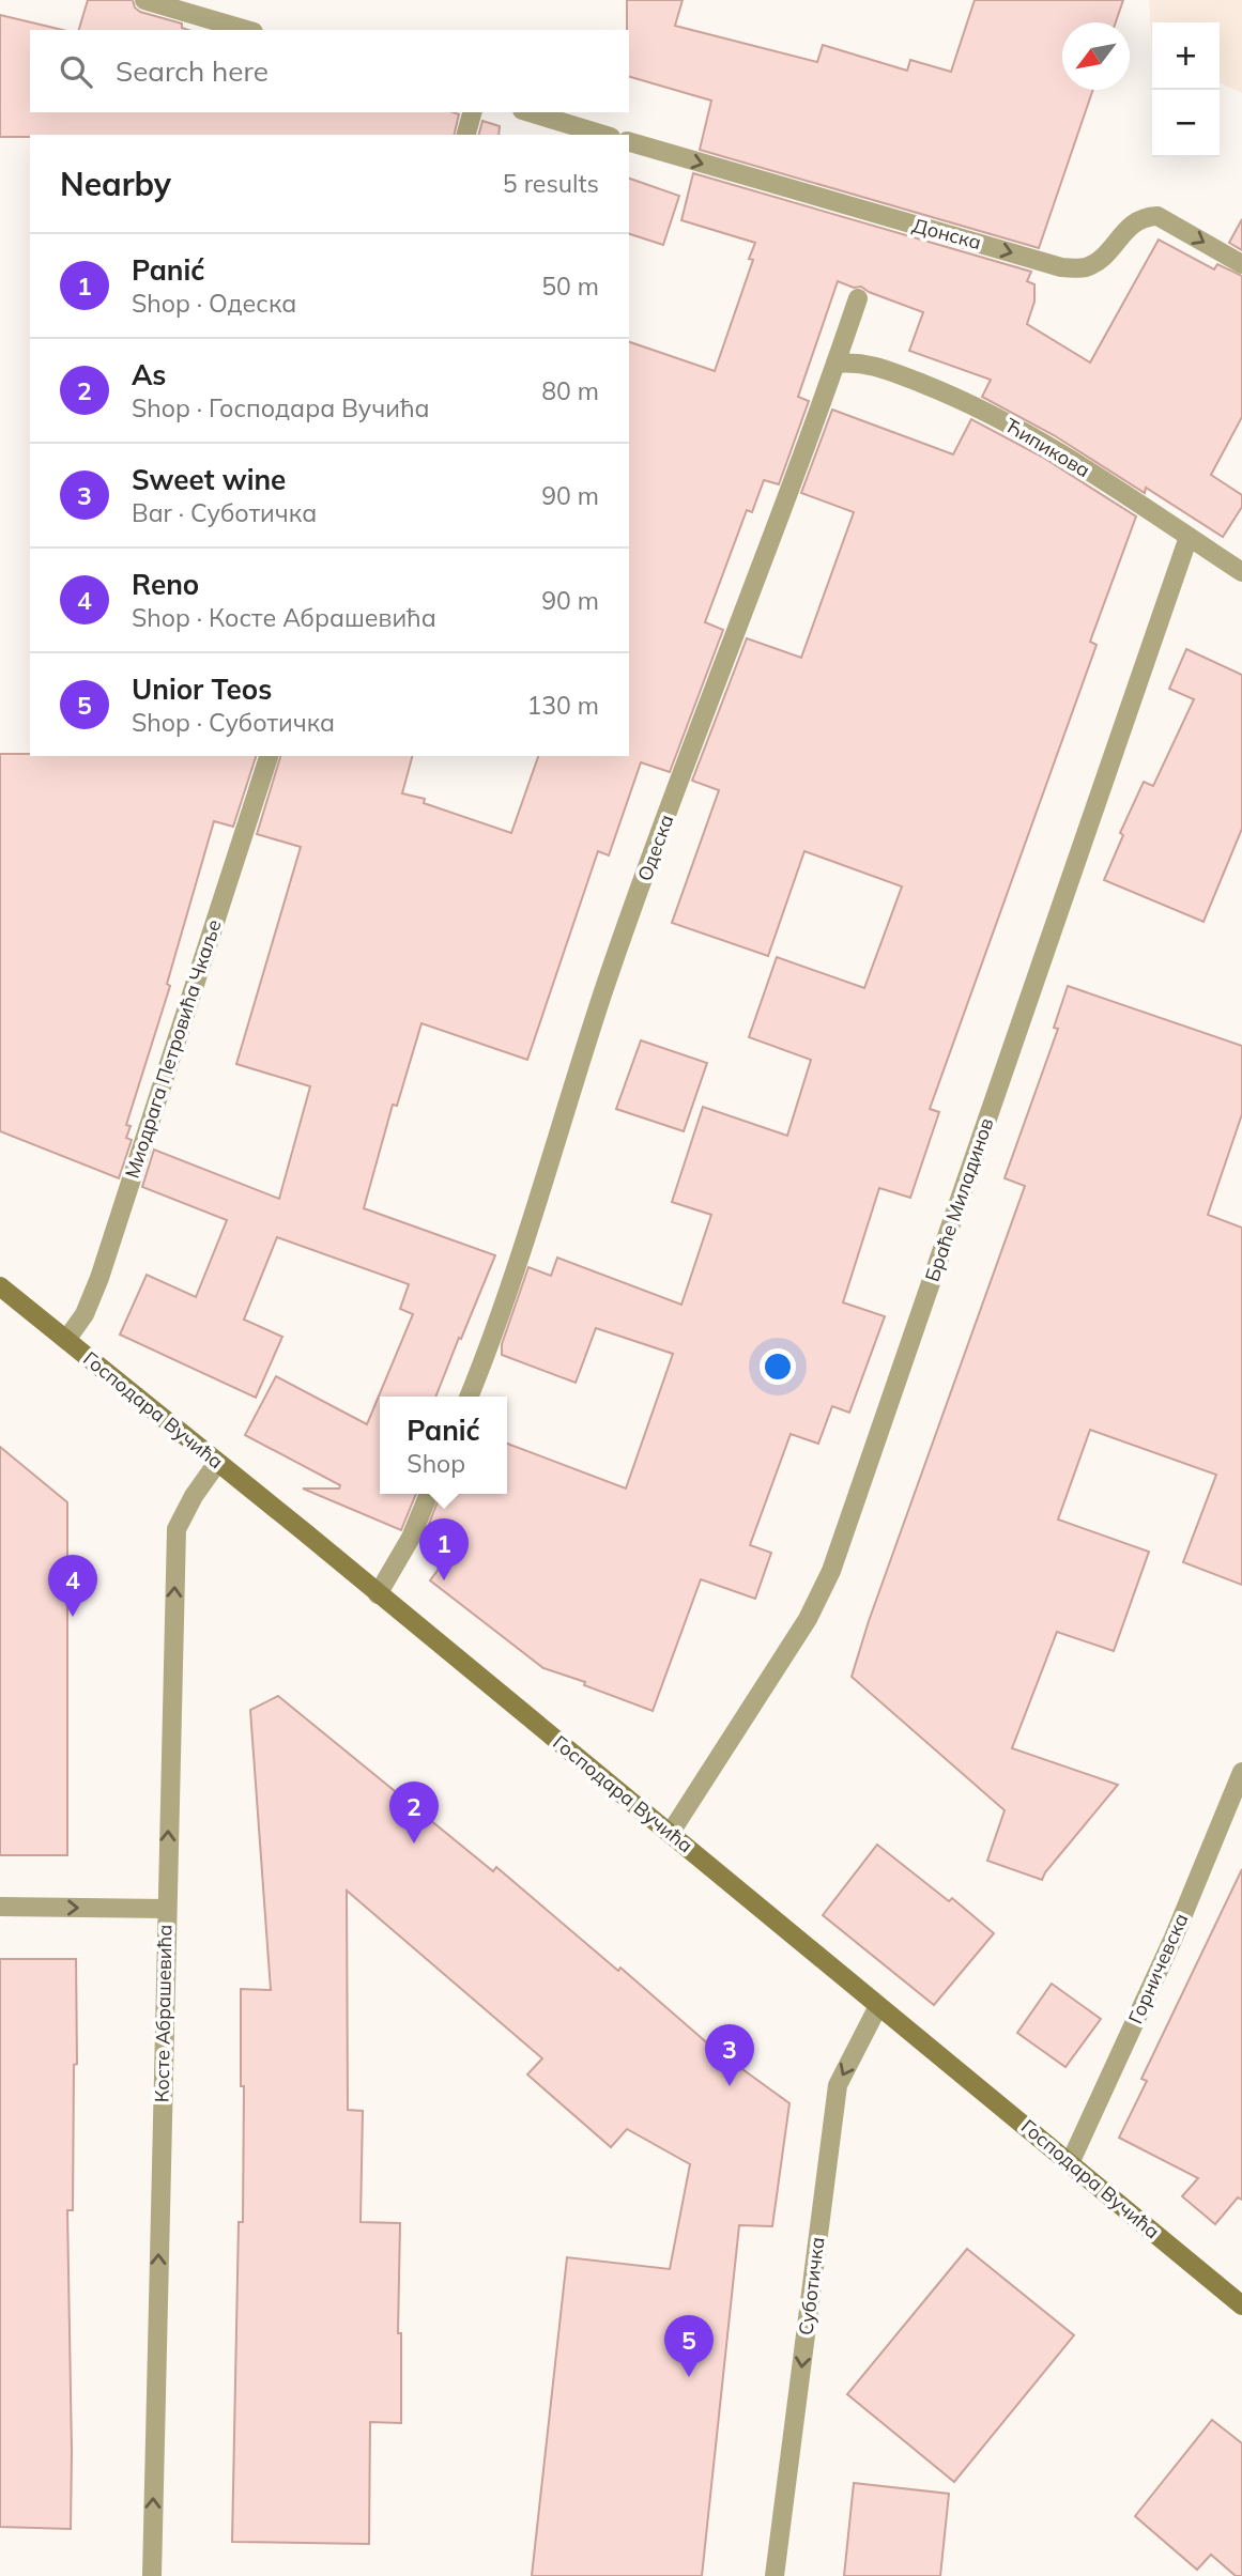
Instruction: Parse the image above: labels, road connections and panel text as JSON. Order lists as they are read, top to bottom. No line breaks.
{"streets":{"main road":["Господара Вучића"],"street":["Донска","Ћипикова","Одеска","Миодрага Петровића Чкаље","Браће Миладинов","Горничевска","Косте Абрашевића","Суботичка"]},"crossings":[["Ћипикова","Одеска"],["Ћипикова","Браће Миладинов"],["Миодрага Петровића Чкаље","Господара Вучића"],["Браће Миладинов","Господара Вучића"],["Господара Вучића","Горничевска"],["Господара Вучића","Косте Абрашевића"],["Господара Вучића","Суботичка"]],"one_way":["Донска","Косте Абрашевића","Суботичка"],"north":"bottom left","page":{"map_buttons":["+","−"],"search":"Search here","heading":["Nearby","5 results"],"list":[{"mark":"1","name":"Panić","note":"Shop · Одеска","value":"50 m"},{"mark":"2","name":"As","note":"Shop · Господара Вучића","value":"80 m"},{"mark":"3","name":"Sweet wine","note":"Bar · Суботичка","value":"90 m"},{"mark":"4","name":"Reno","note":"Shop · Косте Абрашевића","value":"90 m"},{"mark":"5","name":"Unior Teos","note":"Shop · Суботичка","value":"130 m"}],"popup":["Panić","Shop"],"pins":["1","4","2","3","5"]}}
